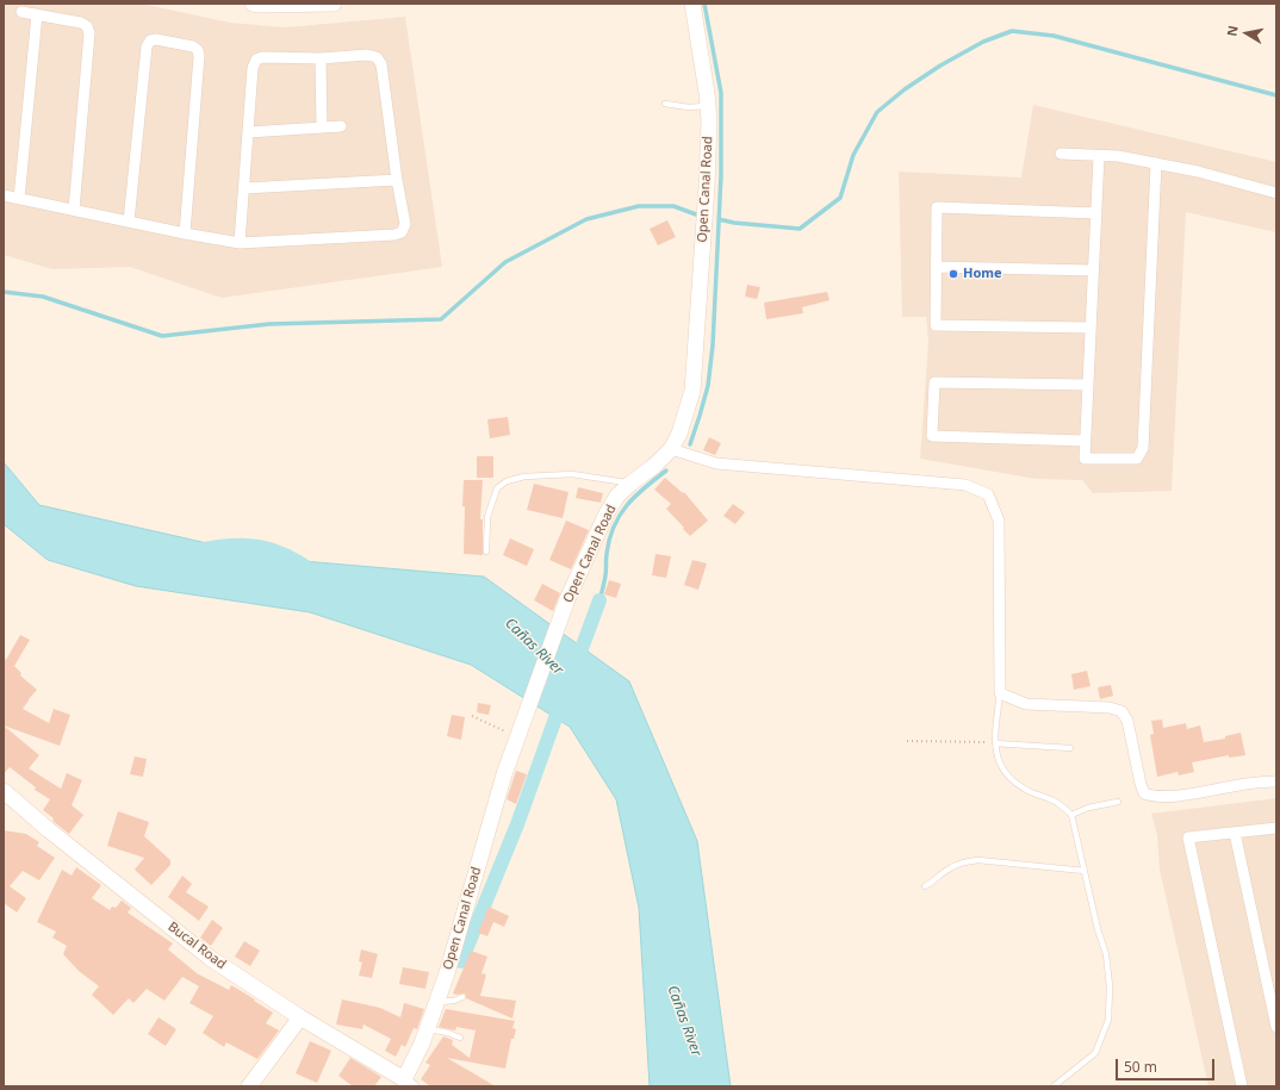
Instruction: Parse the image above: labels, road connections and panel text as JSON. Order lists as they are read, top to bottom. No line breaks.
{"streets":{"street":["Open Canal Road","Bucal Road"]},"crossings":[["Open Canal Road","Bucal Road"]],"water":["Cañas River"],"places":["Home"],"scale_bar":"50 m","north":"left"}
